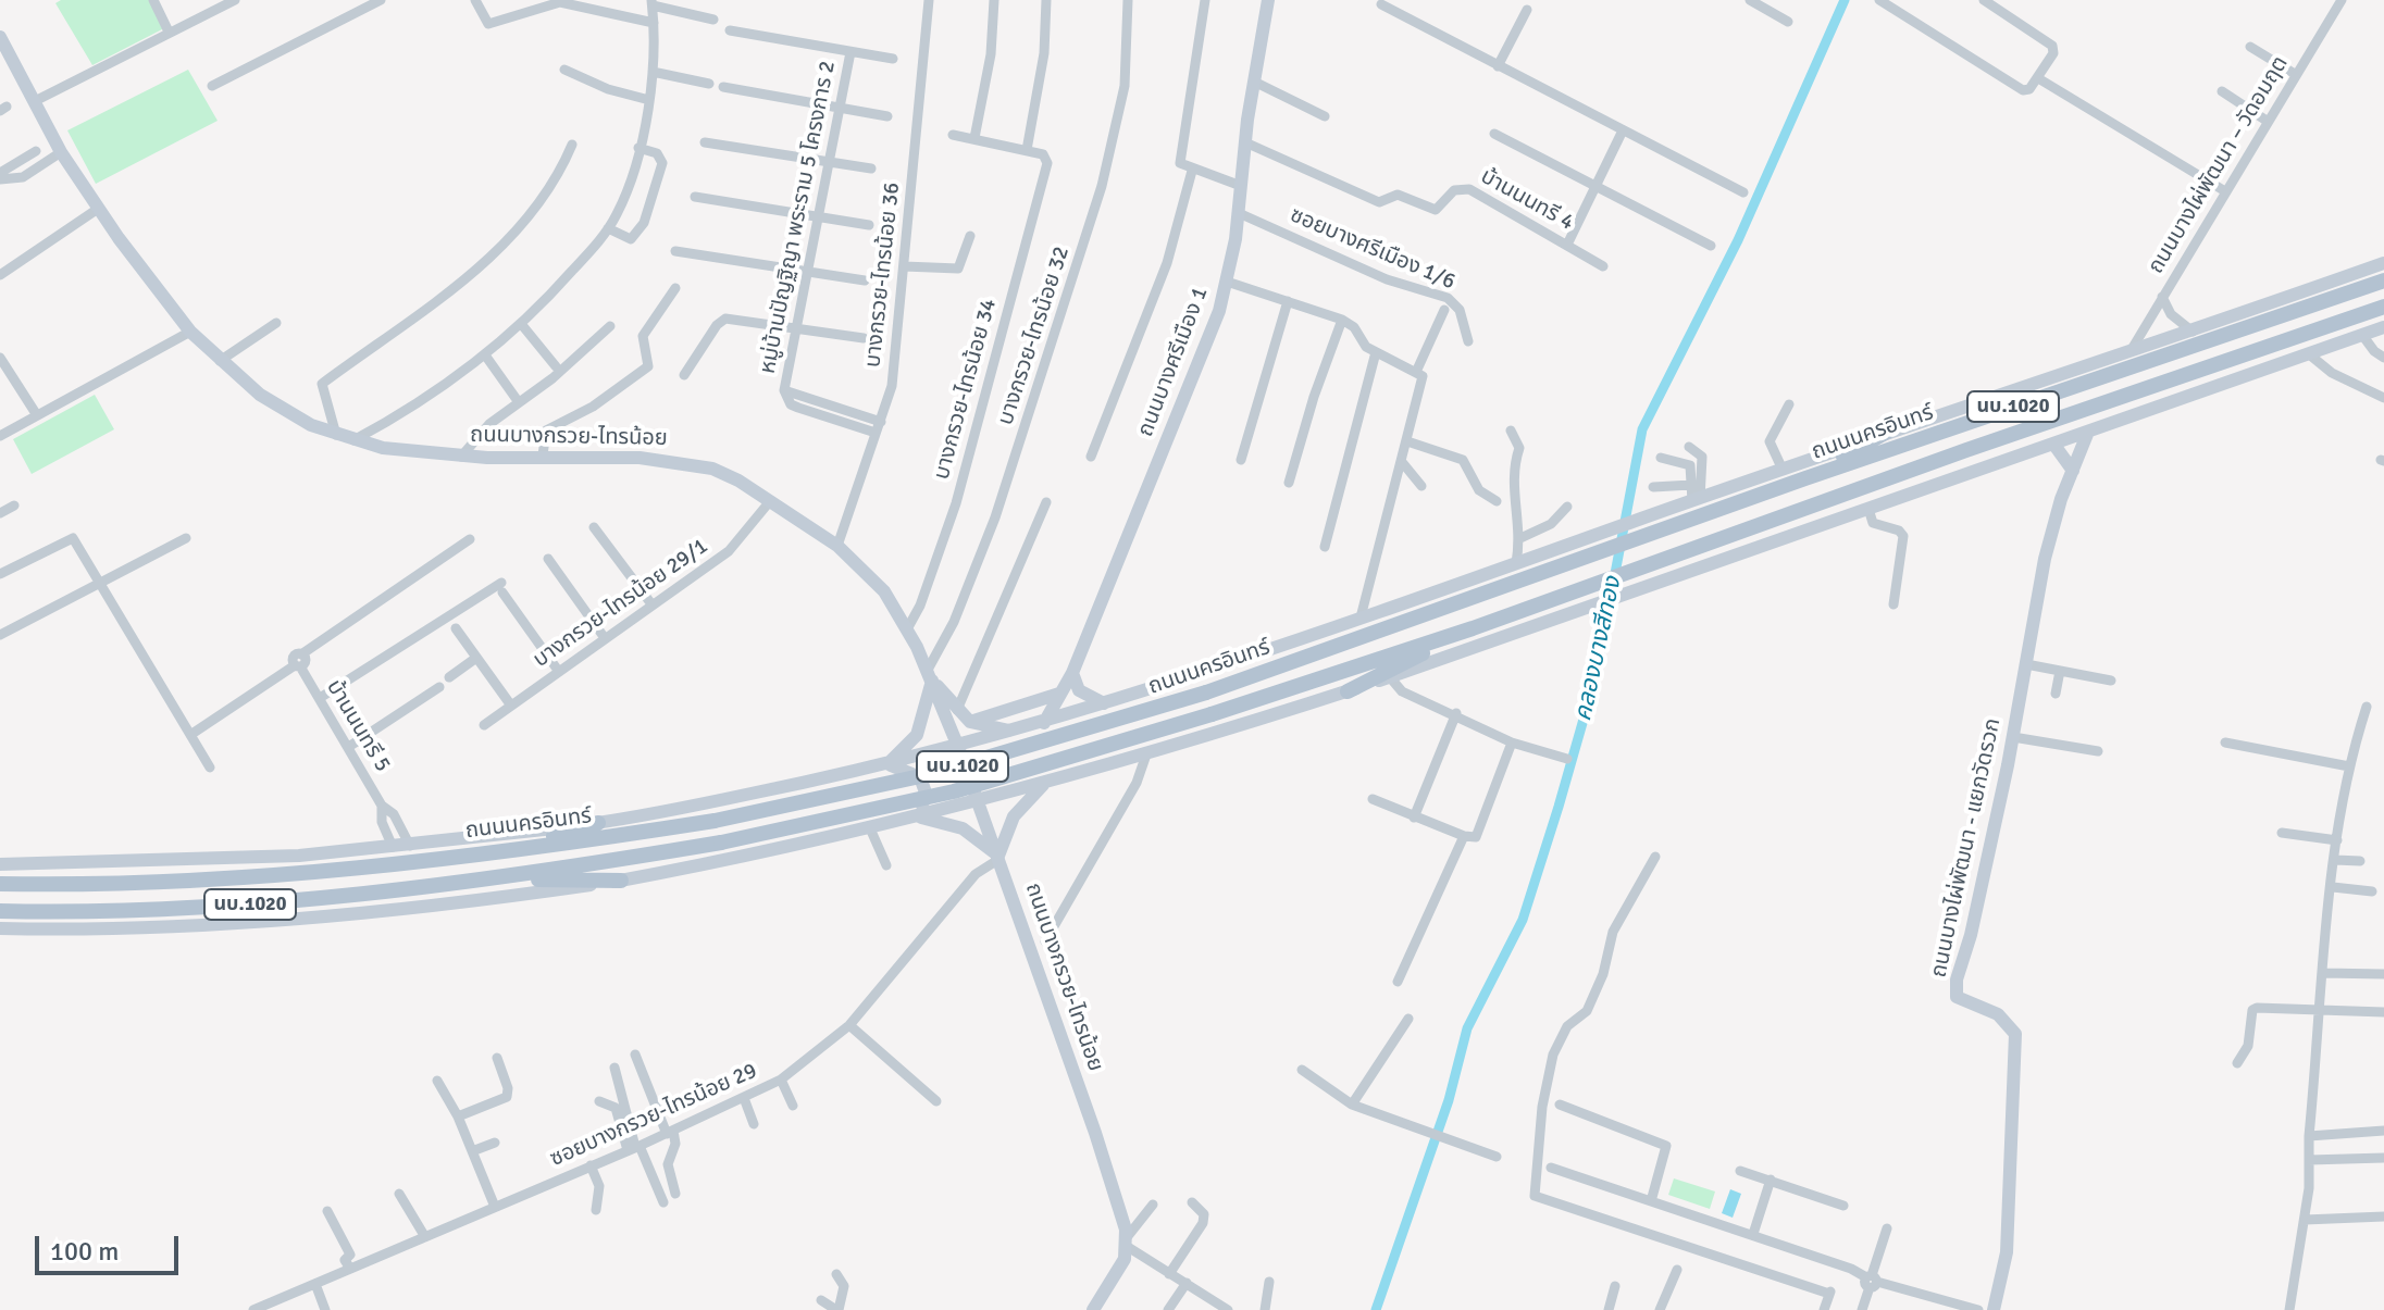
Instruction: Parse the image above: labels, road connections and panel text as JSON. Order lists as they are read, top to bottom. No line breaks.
{"streets":{"main road":["ถนนบางศรีเมือง 1","นบ.1020","ถนนนครอินทร์","ถนนบางกรวย-ไทรน้อย","ถนนบางไผ่พัฒนา - แยกวัดรวก"],"street":["ถนนบางไผ่พัฒนา – วัดอมฤต","บ้านนนทรี 4","หมู่บ้านปัญฐิญา พระราม 5 โครงการ 2","ซอยบางศรีเมือง 1/6","บางกรวย-ไทรน้อย 36","บางกรวย-ไทรน้อย 32","บางกรวย-ไทรน้อย 34","บางกรวย-ไทรน้อย 29/1","บ้านนนทรี 5","ซอยบางกรวย-ไทรน้อย 29"]},"crossings":[["ถนนบางไผ่พัฒนา – วัดอมฤต","ถนนนครอินทร์"],["บ้านนนทรี 4","ถนนบางศรีเมือง 1"],["หมู่บ้านปัญฐิญา พระราม 5 โครงการ 2","บางกรวย-ไทรน้อย 36"],["ซอยบางศรีเมือง 1/6","ถนนบางศรีเมือง 1"],["บางกรวย-ไทรน้อย 36","ถนนบางกรวย-ไทรน้อย"],["บางกรวย-ไทรน้อย 32","ถนนบางกรวย-ไทรน้อย"],["ถนนบางศรีเมือง 1","ถนนนครอินทร์"],["บางกรวย-ไทรน้อย 34","ถนนบางกรวย-ไทรน้อย"],["นบ.1020","ถนนบางกรวย-ไทรน้อย"],["นบ.1020","ถนนบางไผ่พัฒนา - แยกวัดรวก"],["ถนนนครอินทร์","ถนนบางกรวย-ไทรน้อย"],["ถนนนครอินทร์","บ้านนนทรี 5"],["ถนนบางกรวย-ไทรน้อย","บางกรวย-ไทรน้อย 29/1"],["ถนนบางกรวย-ไทรน้อย","ซอยบางกรวย-ไทรน้อย 29"]],"water":["คลองบางสีทอง"],"scale_bar":"100 m"}
